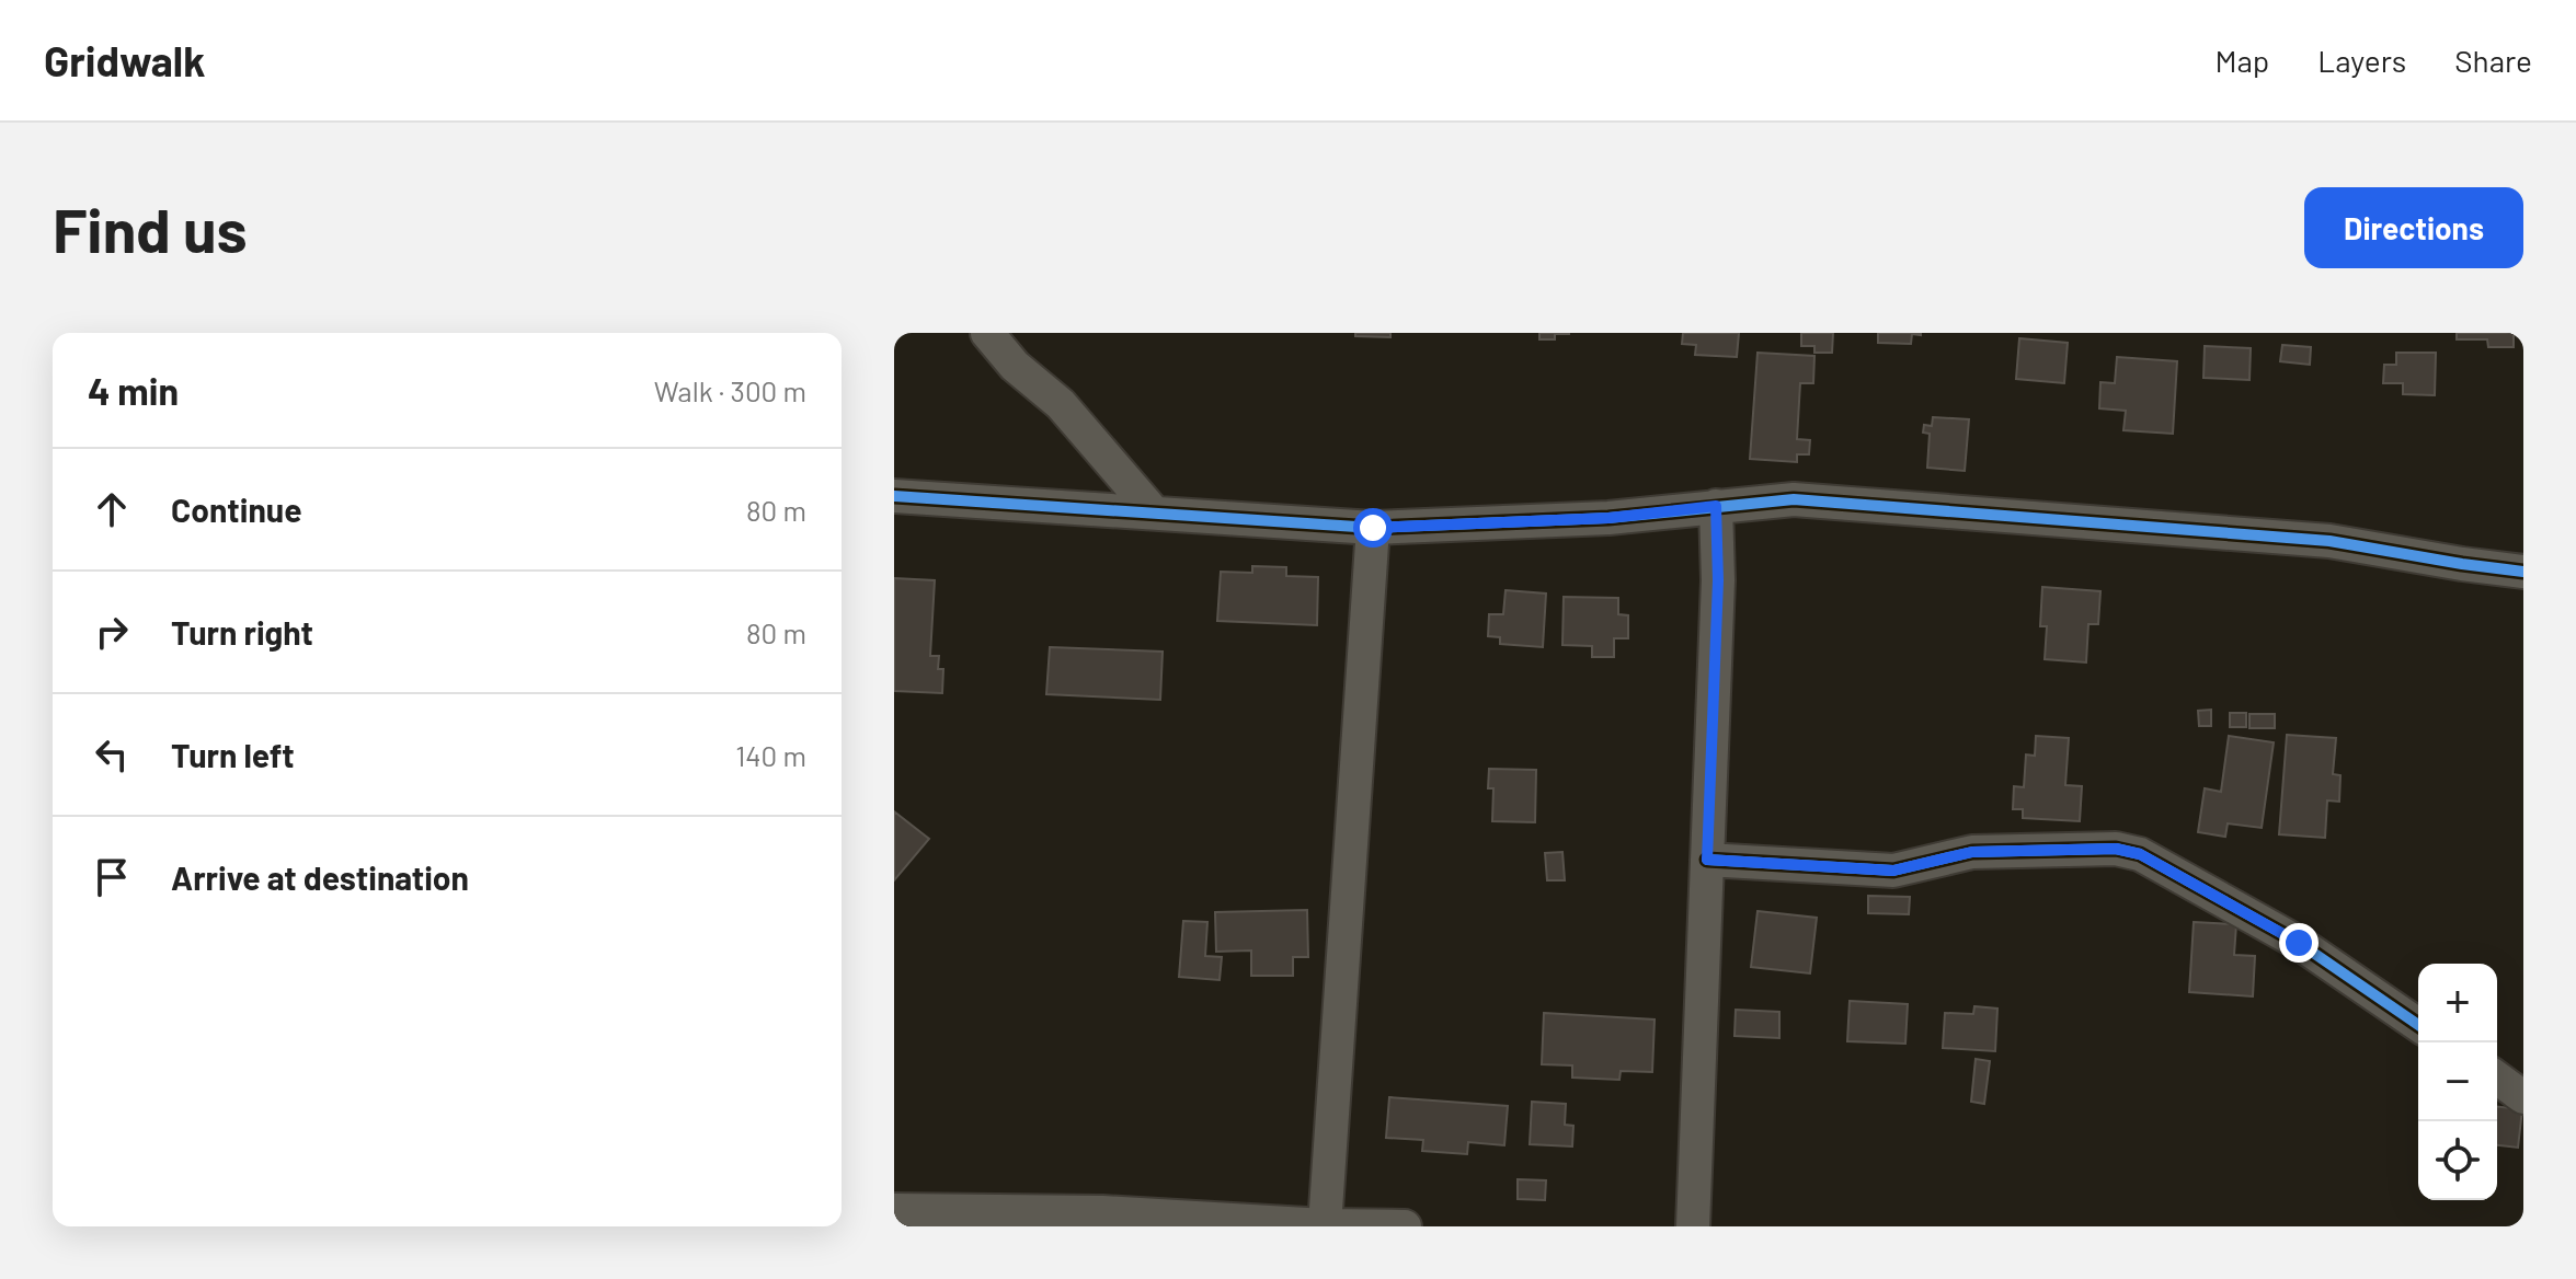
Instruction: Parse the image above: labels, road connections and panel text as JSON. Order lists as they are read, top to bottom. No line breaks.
{"page":{"header":"Gridwalk","nav":["Map","Layers","Share"],"buttons":"Directions","title":"Find us","heading":["4 min","Walk · 300 m"],"list":[["Continue","80 m"],["Turn right","80 m"],["Turn left","140 m"],"Arrive at destination"],"map_buttons":["+","−"]}}
